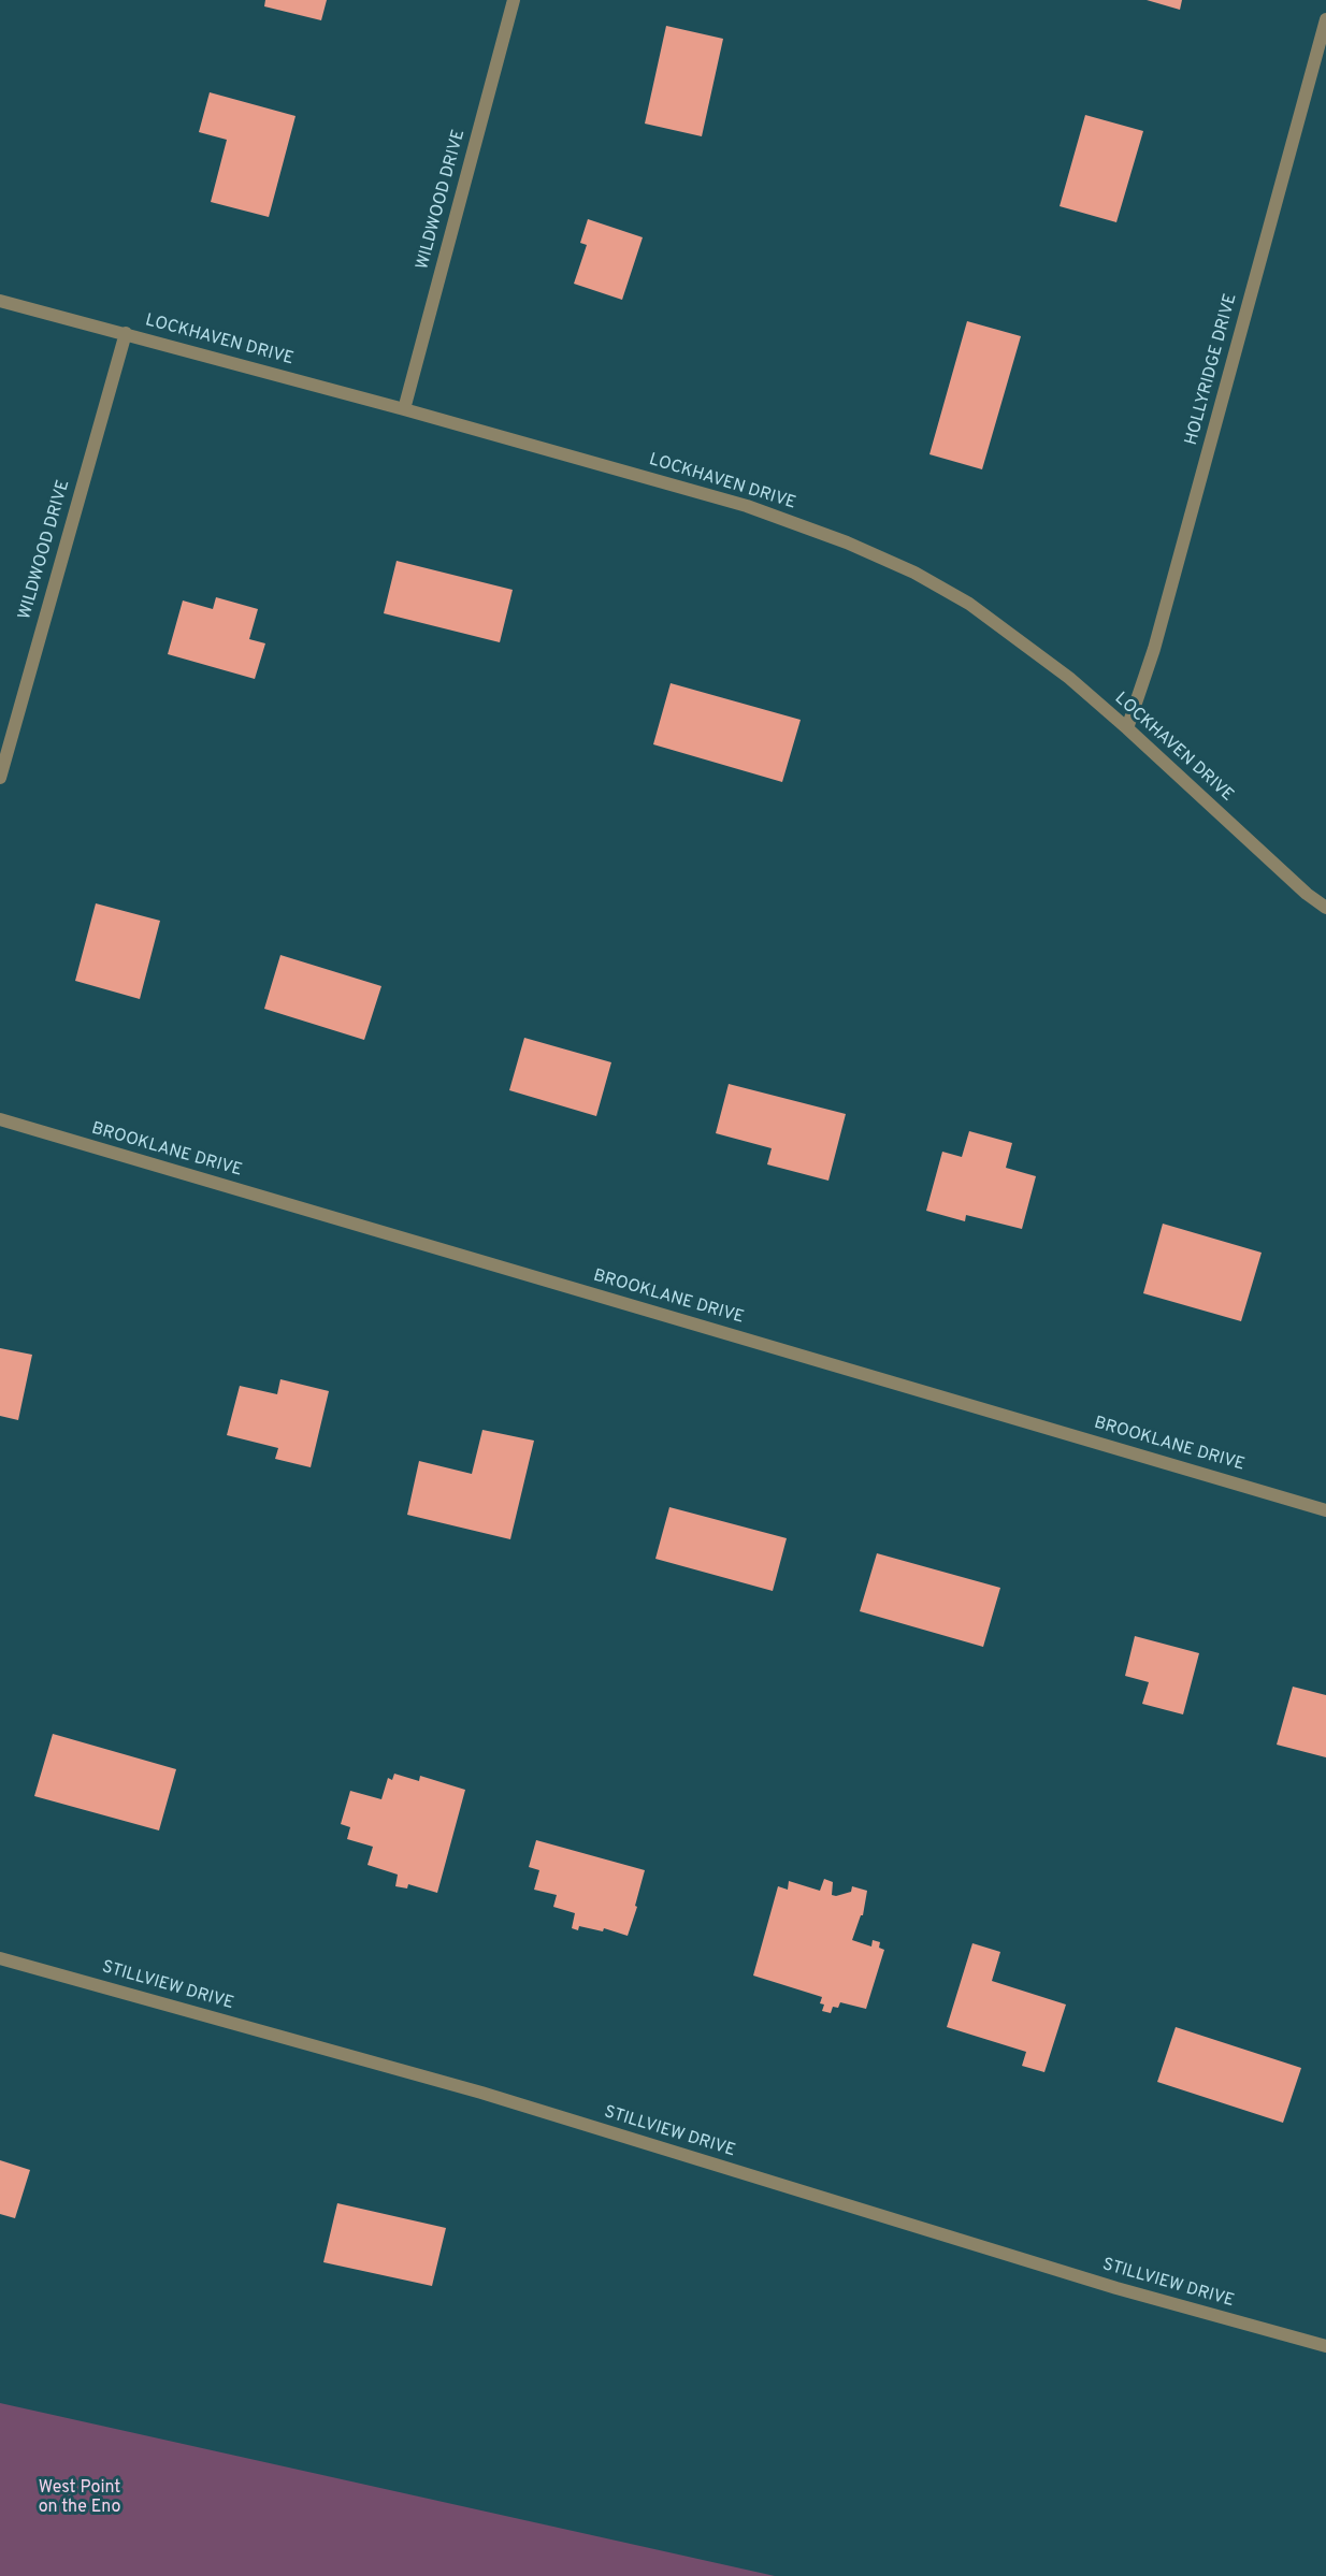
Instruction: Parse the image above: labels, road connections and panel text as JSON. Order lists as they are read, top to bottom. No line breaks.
{"streets":{"street":["WILDWOOD DRIVE","LOCKHAVEN DRIVE","HOLLYRIDGE DRIVE","BROOKLANE DRIVE","STILLVIEW DRIVE"]},"crossings":[["WILDWOOD DRIVE","LOCKHAVEN DRIVE"],["LOCKHAVEN DRIVE","HOLLYRIDGE DRIVE"]],"parks":["West Point on the Eno"]}
